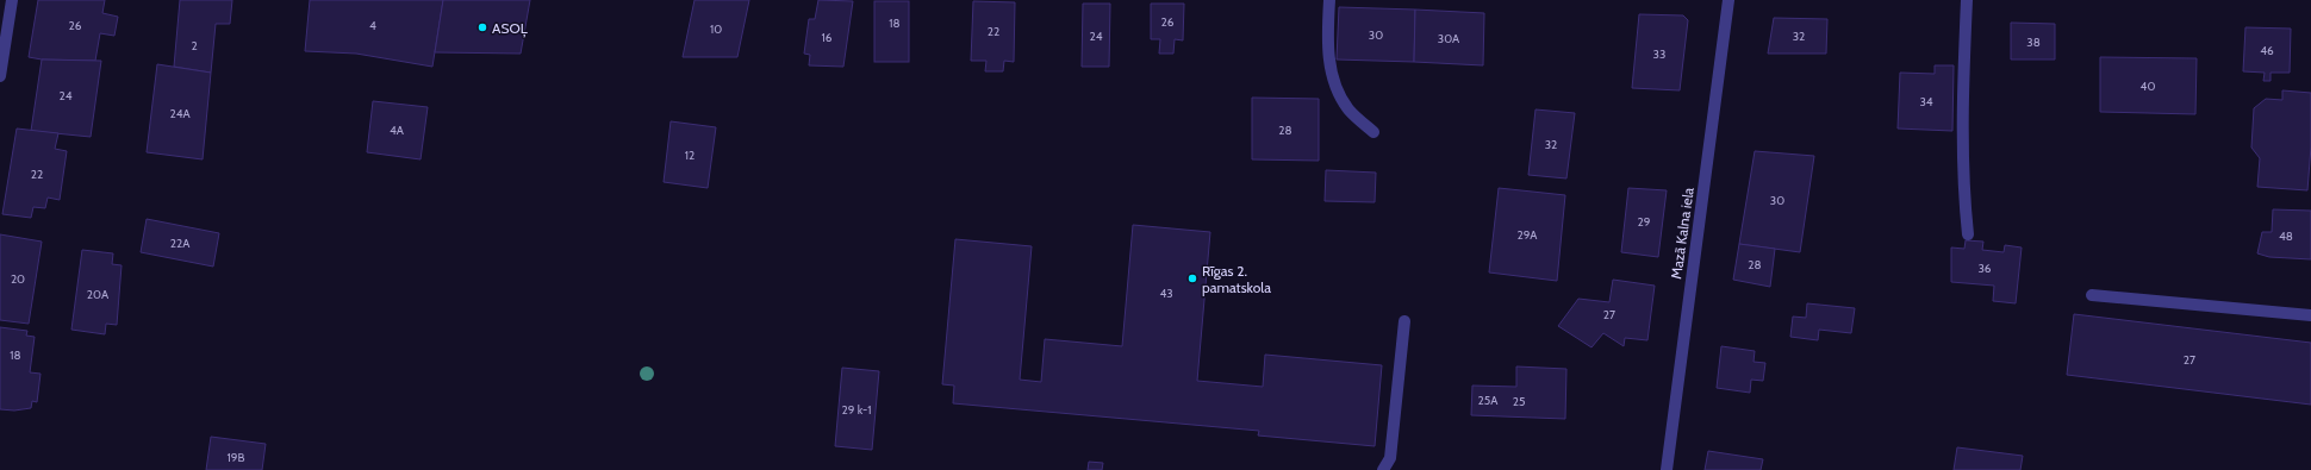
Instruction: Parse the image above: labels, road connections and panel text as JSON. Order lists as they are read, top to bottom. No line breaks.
{"streets":{"street":["Mazā Kalna iela"]},"places":["ASOĻ","Rīgas 2. pamatskola"],"house_numbers":["26","18","26","4","10","22","30","24","32","16","30A","38","2","46","33","40","24","34","24A","4A","28","32","12","22","30","29","29A","48","22A","28","36","20","43","20A","27","18","27","25A","25","29 k-1","19B"]}
